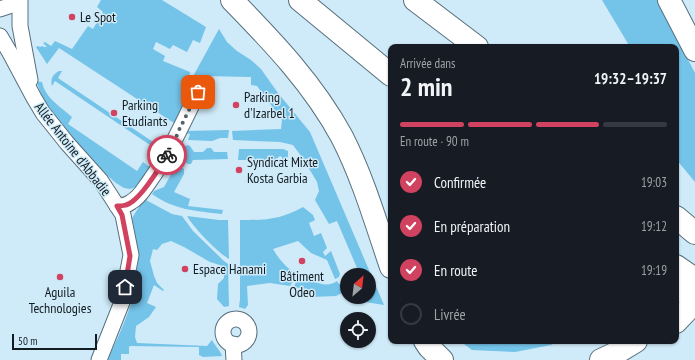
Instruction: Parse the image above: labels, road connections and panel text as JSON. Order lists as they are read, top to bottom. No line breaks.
{"streets":{"street":["Allée Antoine d'Abbadie"]},"places":["Le Spot","Parking d'Izarbel 1","Parking Etudiants","Syndicat Mixte Kosta Garbia","Bâtiment Odeo","Espace Hanami","Aguila Technologies"],"scale_bar":"50 m","north":"top right","page":{"heading":["2 min","Arrivée dans","19:32–19:37"],"bar":"En route · 90 m","list":[["Confirmée","19:03"],["En préparation","19:12"],["En route","19:19"],"Livrée"],"scale":"50 m"}}
